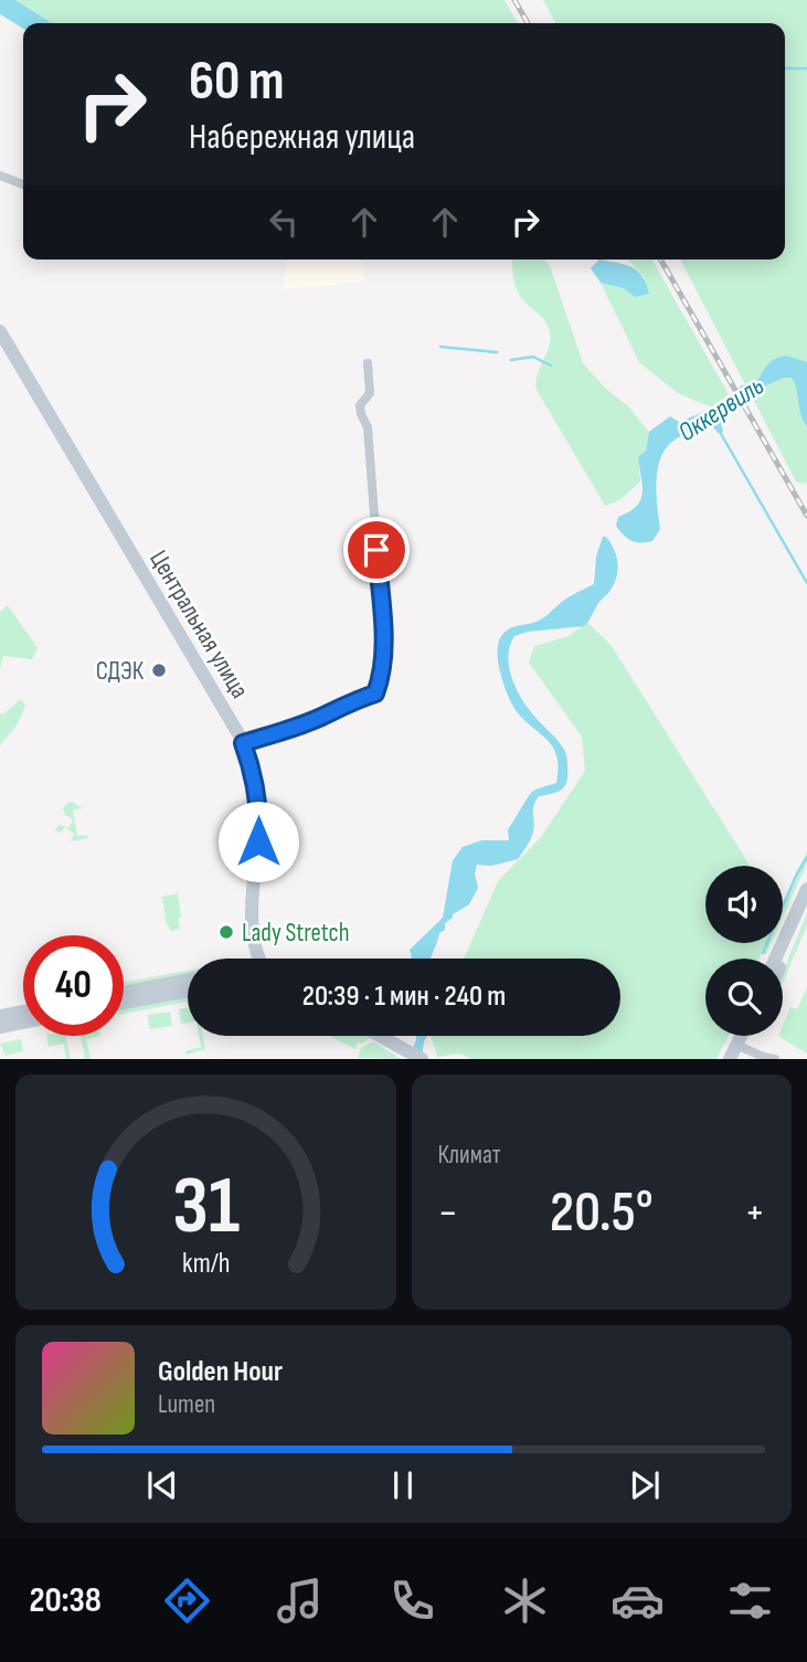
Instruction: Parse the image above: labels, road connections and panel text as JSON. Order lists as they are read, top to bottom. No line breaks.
{"streets":{"street":["Центральная улица"]},"water":["Оккервиль"],"places":["СДЭК","Lady Stretch"],"page":{"turn":["60 m","Набережная улица"],"limit":"40","trip":"20:39 · 1 мин · 240 m","tile":"Климат","heat":["−","20.5°","+"],"song":["Golden Hour","Lumen"],"tabs":"20:38","gauge":["31","km/h"]}}
